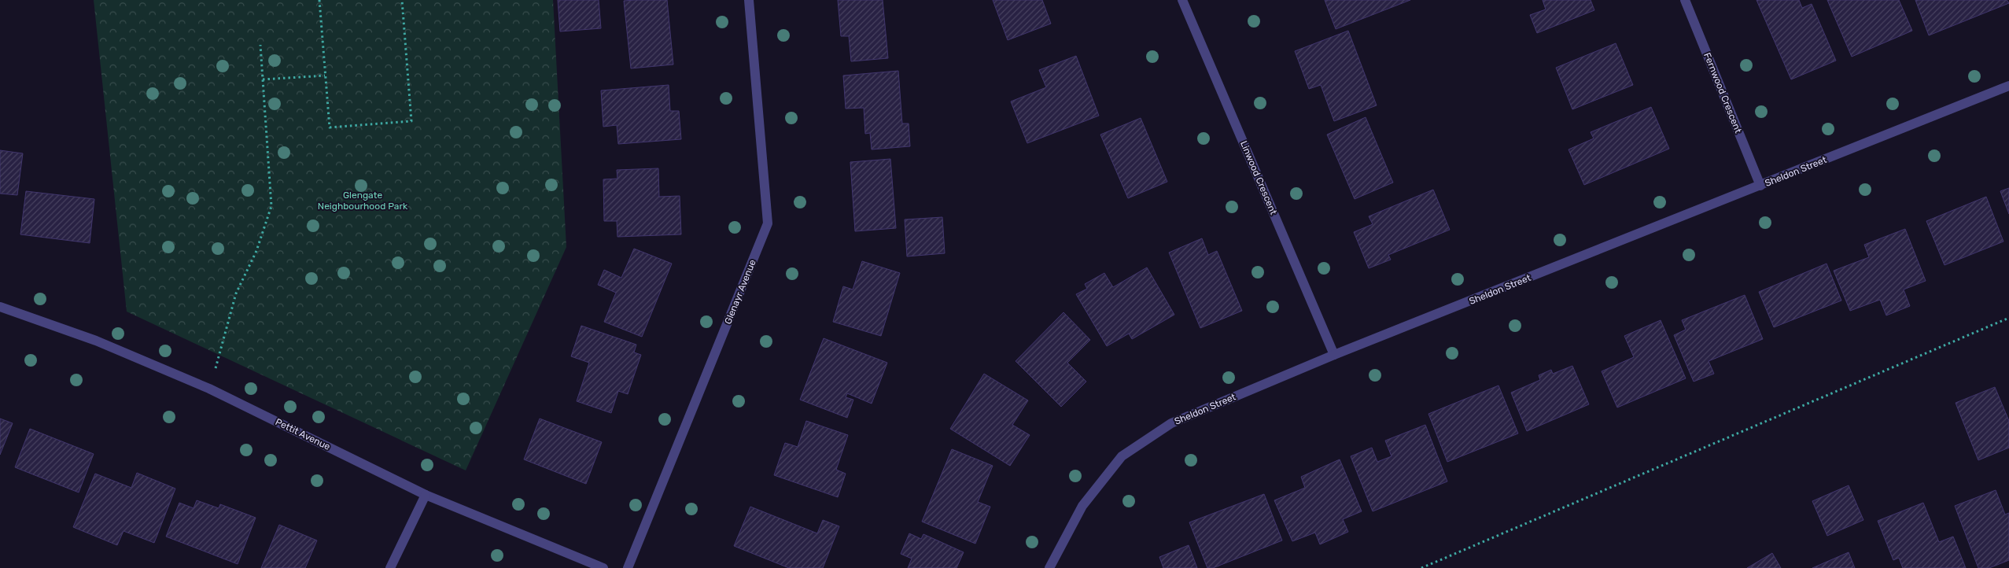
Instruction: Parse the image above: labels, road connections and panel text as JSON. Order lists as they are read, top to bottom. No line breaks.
{"streets":{"street":["Fernwood Crescent","Sheldon Street","Linwood Crescent","Glenayr Avenue","Pettit Avenue"]},"crossings":[["Fernwood Crescent","Sheldon Street"],["Sheldon Street","Linwood Crescent"]],"parks":["Glengate Neighbourhood Park"]}
